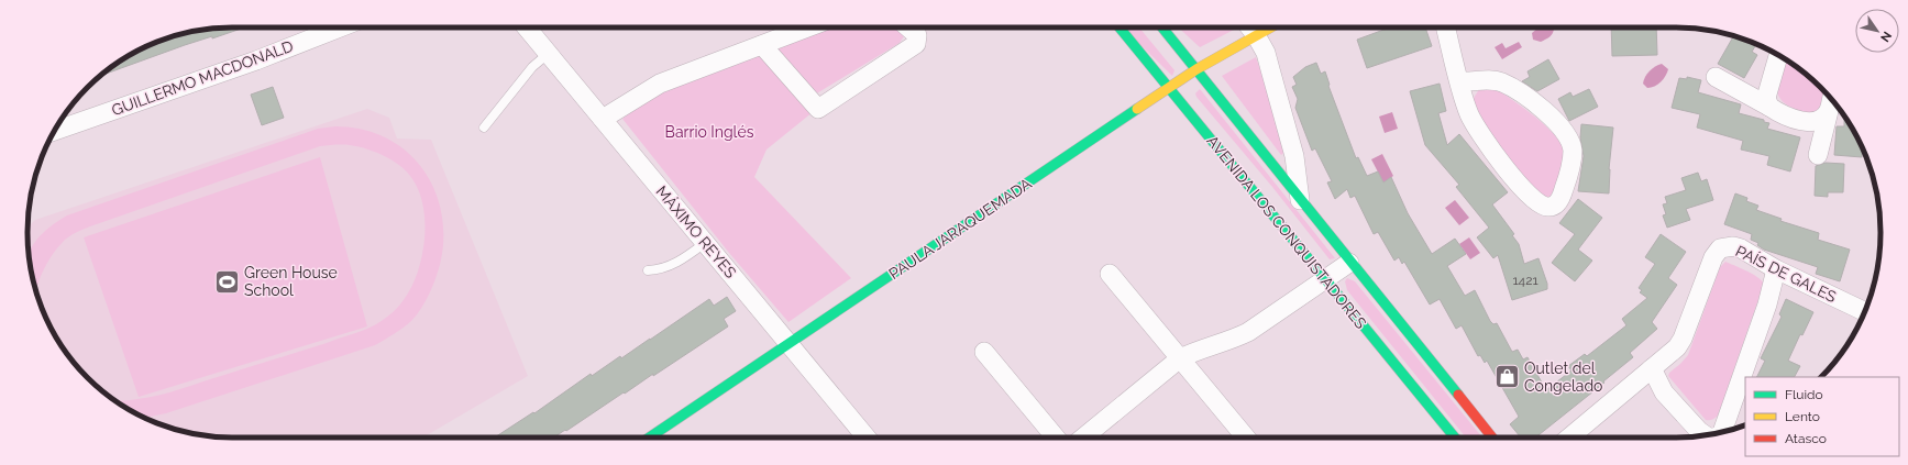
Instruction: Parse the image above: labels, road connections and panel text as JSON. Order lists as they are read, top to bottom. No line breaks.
{"streets":{"street":["GUILLERMO MACDONALD","PAULA JARAQUEMADA","MÁXIMO REYES","AVENIDA LOS CONQUISTADORES","PAÍS DE GALES"]},"crossings":[["PAULA JARAQUEMADA","MÁXIMO REYES"],["PAULA JARAQUEMADA","AVENIDA LOS CONQUISTADORES"]],"parks":["Barrio Inglés"],"places":{"sports":["Green House School"],"shop":["Outlet del Congelado"]},"house_numbers":["1421"],"legend":["Fluido","Lento","Atasco"],"north":"bottom right"}
